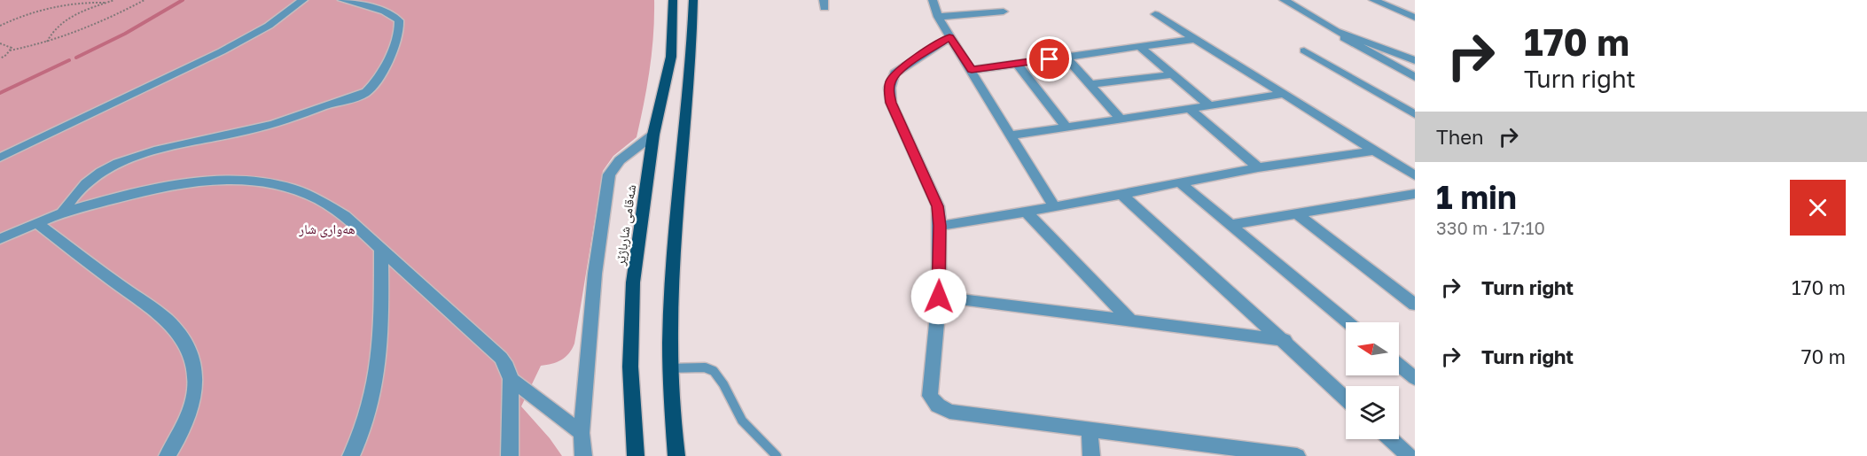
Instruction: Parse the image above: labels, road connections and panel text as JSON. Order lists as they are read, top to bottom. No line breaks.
{"streets":{"main road":["شەقامی شارباژێر"]},"parks":["هەواری شار"],"north":"left","page":{"turn":["170 m","Turn right"],"then":"Then","heading":["1 min","330 m · 17:10"],"list":[{"name":"Turn right","value":"170 m"},{"name":"Turn right","value":"70 m"}]}}
